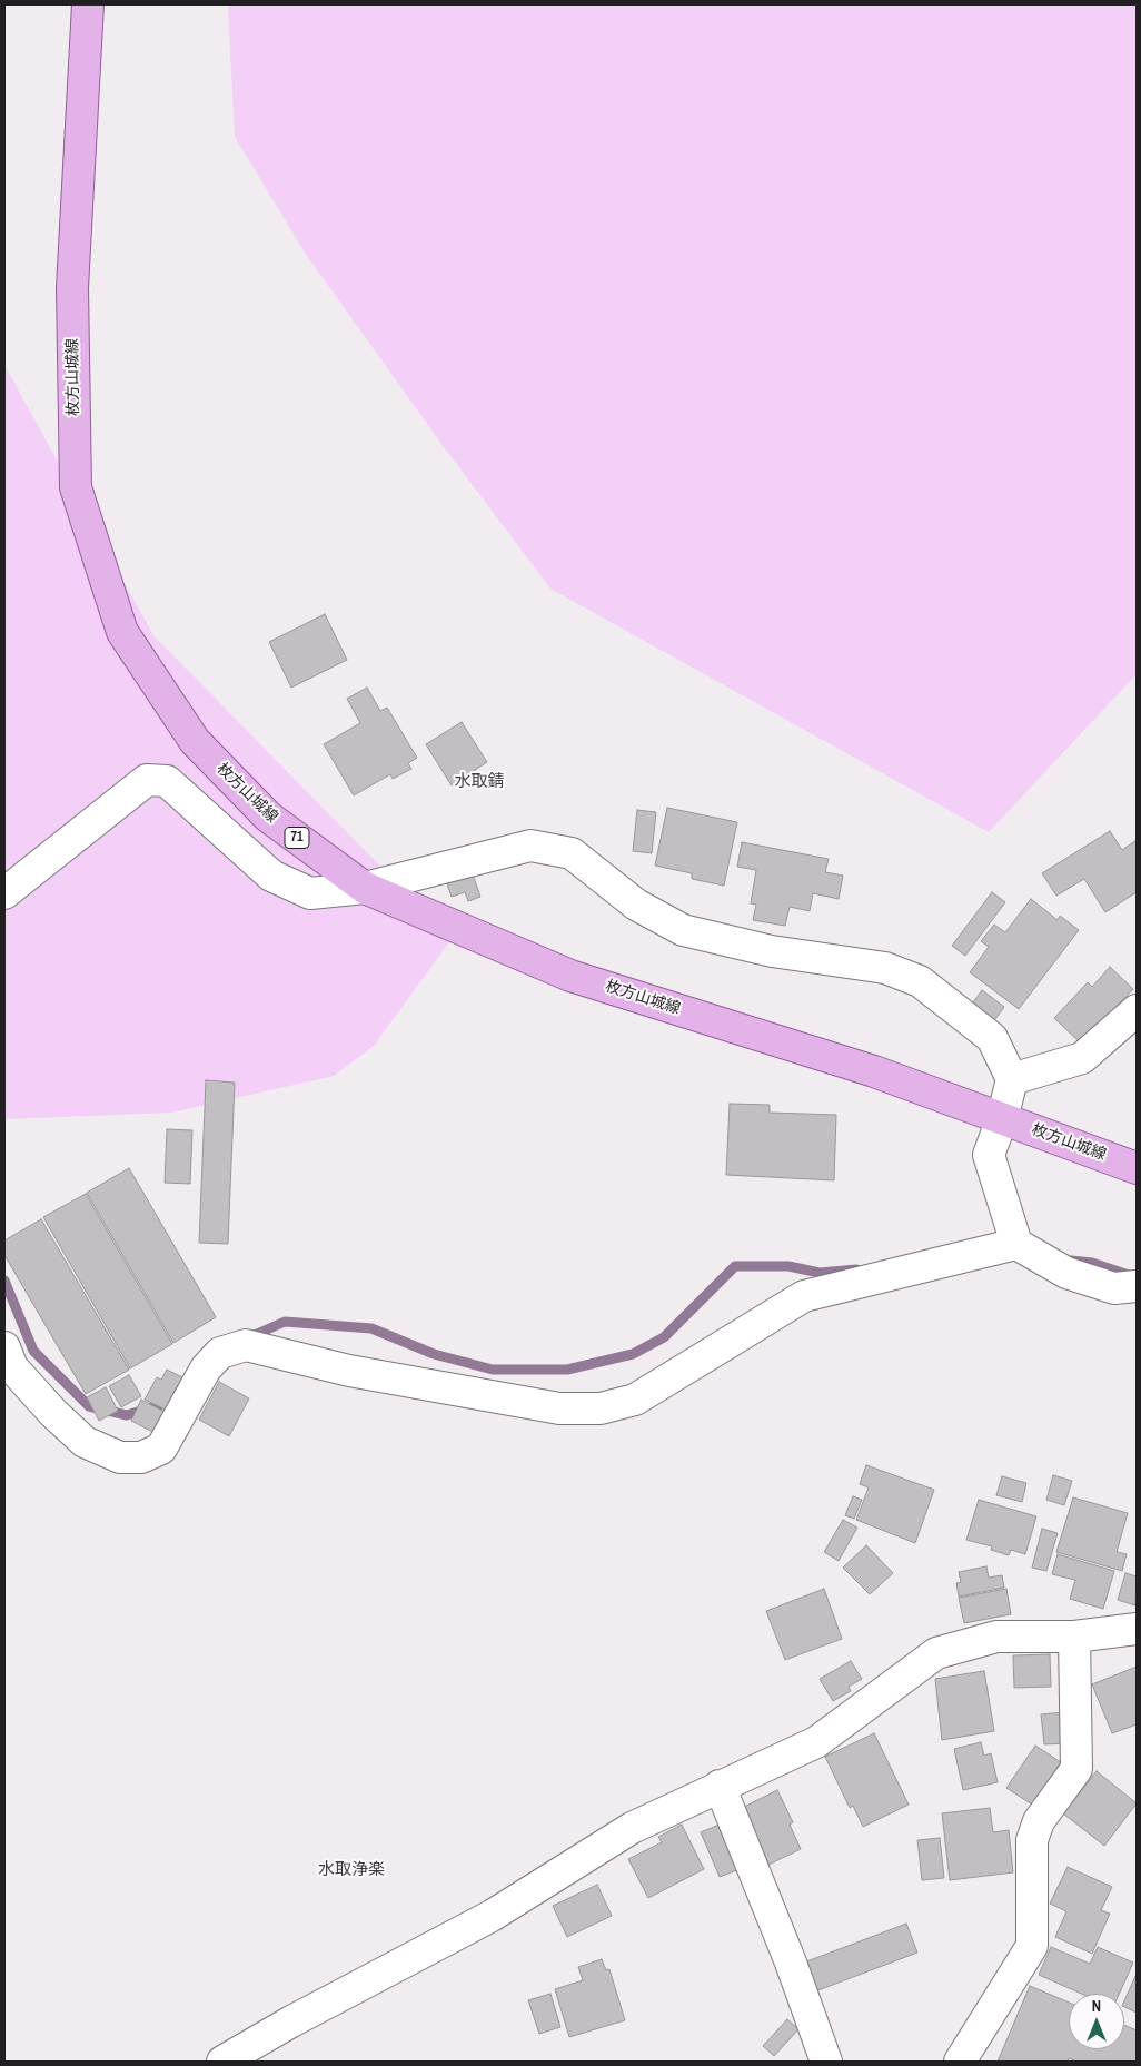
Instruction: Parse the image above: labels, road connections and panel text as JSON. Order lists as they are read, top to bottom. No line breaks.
{"streets":{"main road":["枚方山城線","71"]},"districts":["水取錆","水取浄楽"],"north":"top"}
